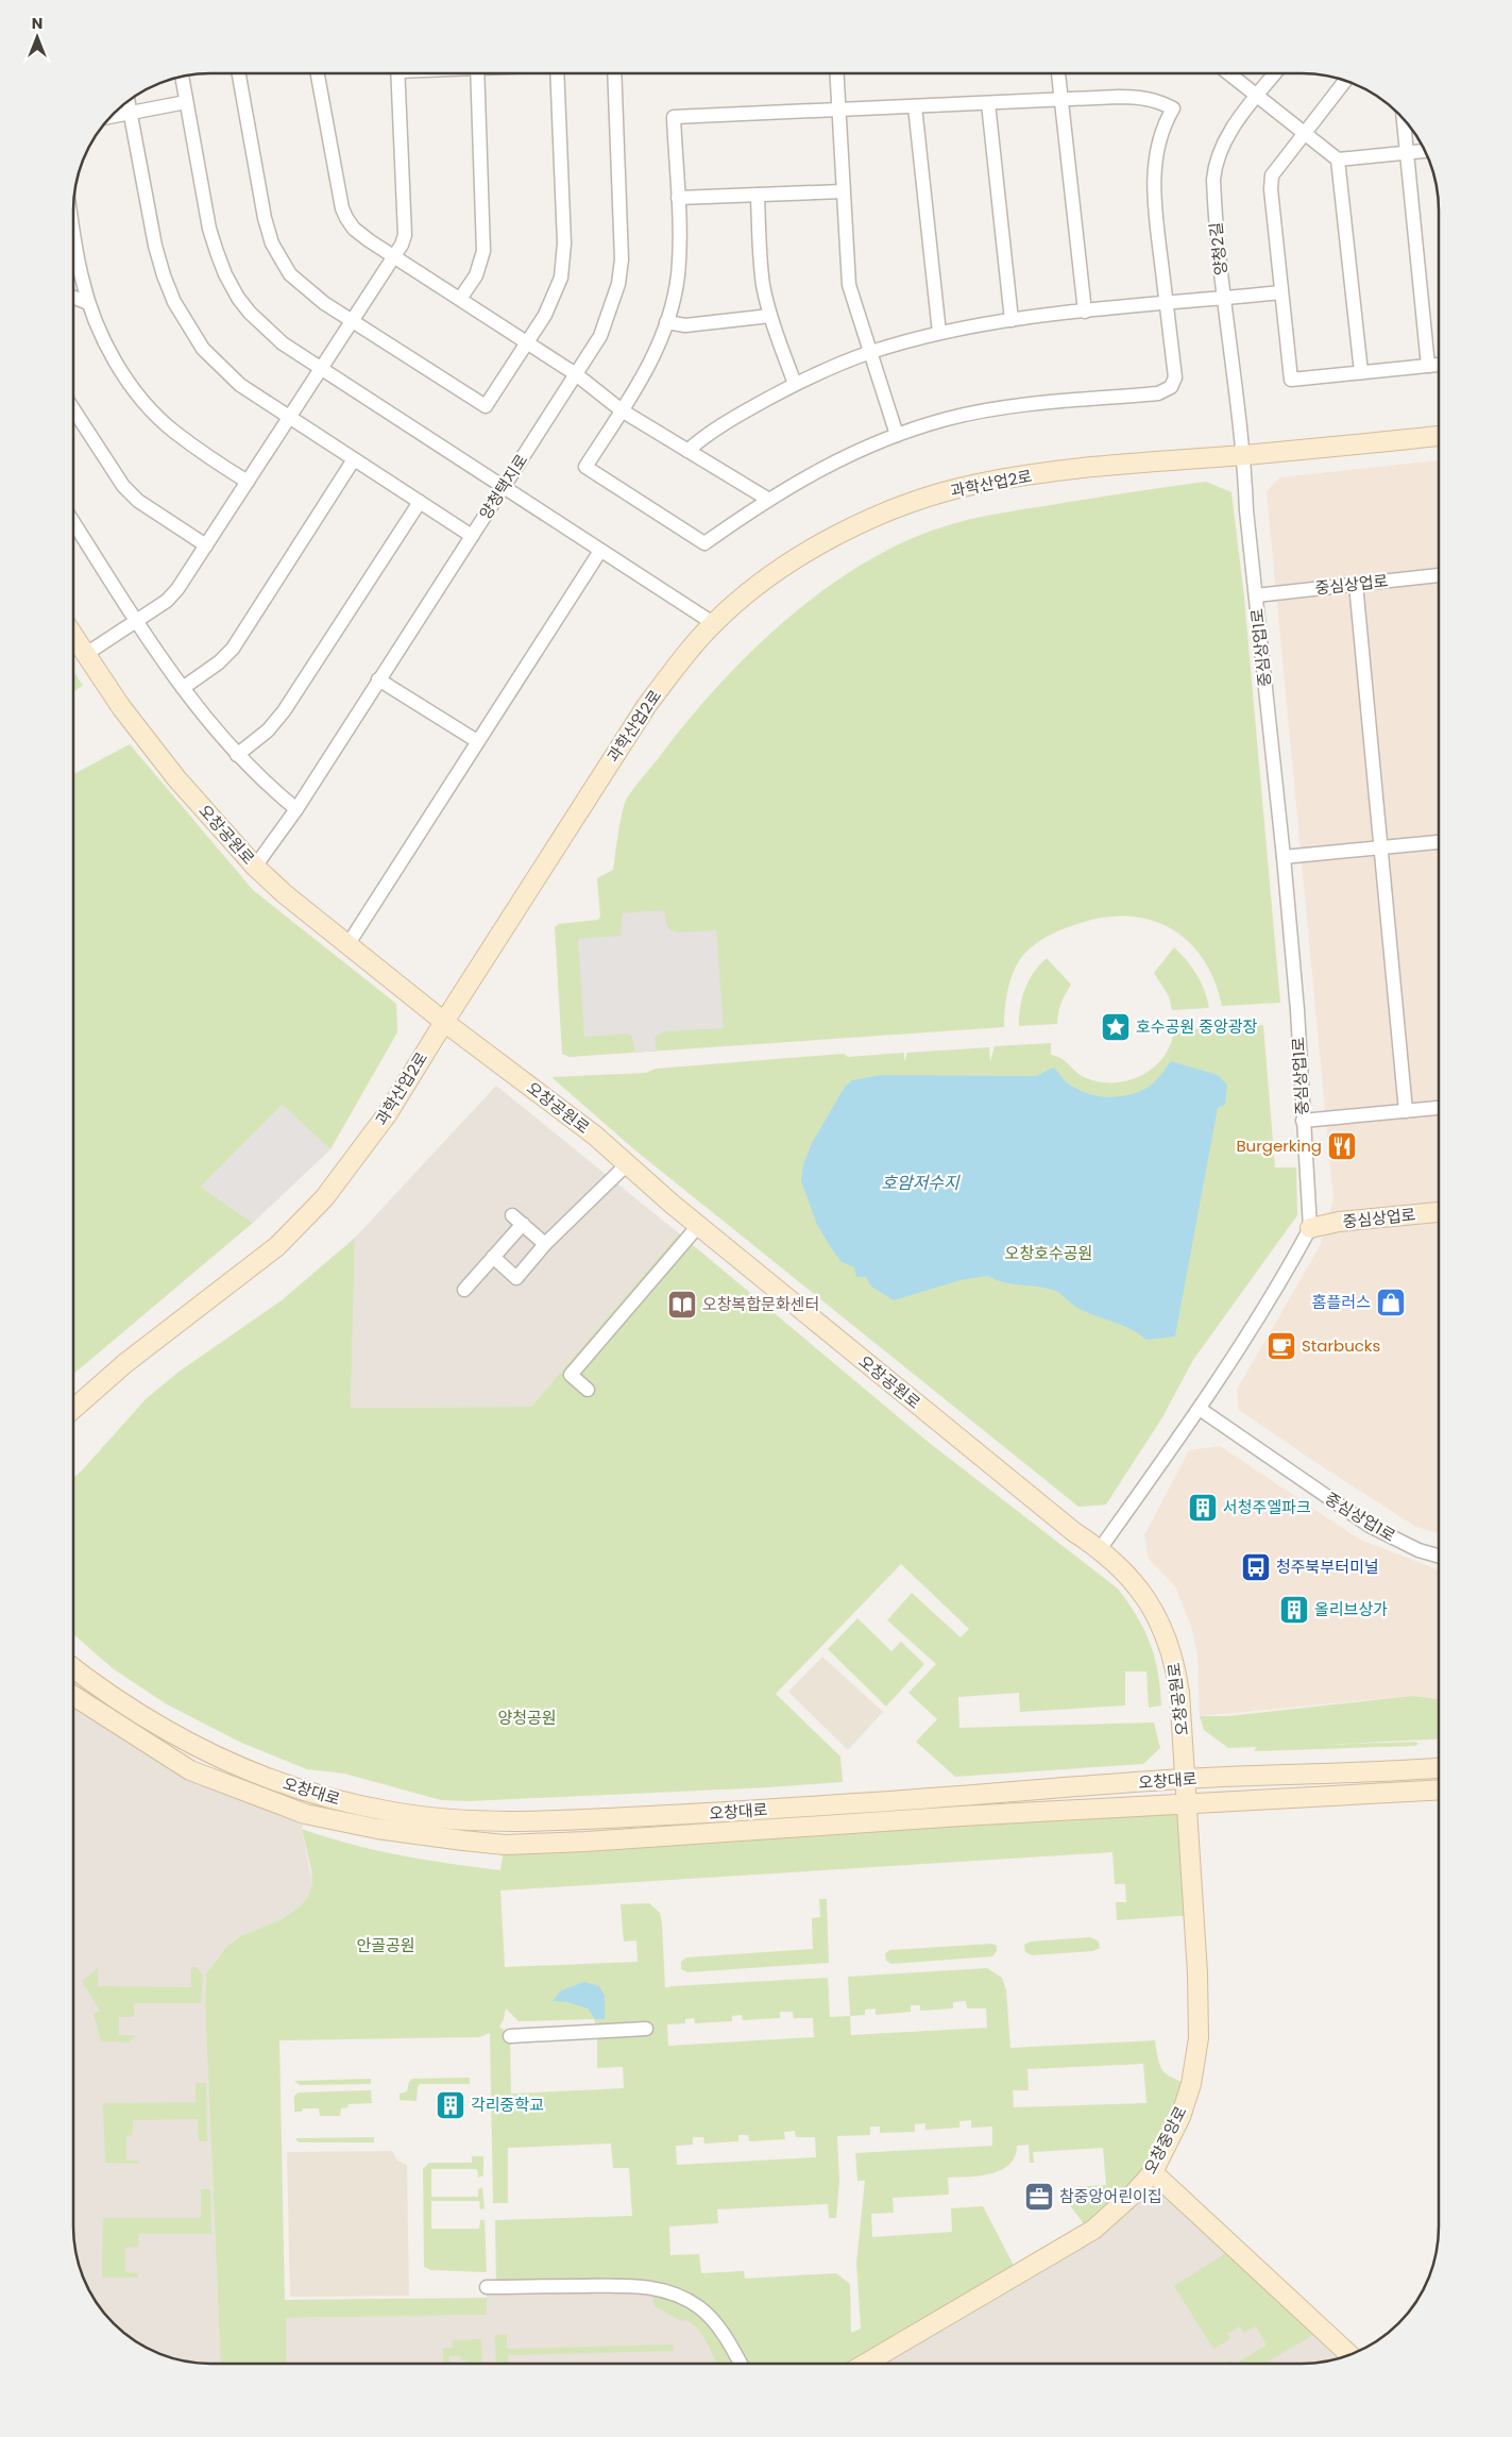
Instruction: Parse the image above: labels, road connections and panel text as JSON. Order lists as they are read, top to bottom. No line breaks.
{"streets":{"street":["양청2길","과학산업2로","양청택지로","중심상업로","중심상업1로","오창공원로","오창대로","오창중앙로"]},"crossings":[["양청2길","과학산업2로"],["양청2길","중심상업1로"],["과학산업2로","중심상업1로"],["과학산업2로","오창공원로"],["양청택지로","오창공원로"],["중심상업로","중심상업1로"],["오창공원로","오창대로"],["오창공원로","오창중앙로"],["오창대로","오창중앙로"]],"water":["호암저수지"],"parks":["오창호수공원","양청공원","안골공원"],"places":{"place":["호수공원 중앙광장"],"restaurant":["Burgerking"],"shop":["홈플러스"],"library":["오창복합문화센터"],"cafe":["Starbucks"],"building":["서청주엘파크","올리브상가","각리중학교"],"bus stop":["청주북부터미널"],"office":["참중앙어린이집"]},"north":"top"}
